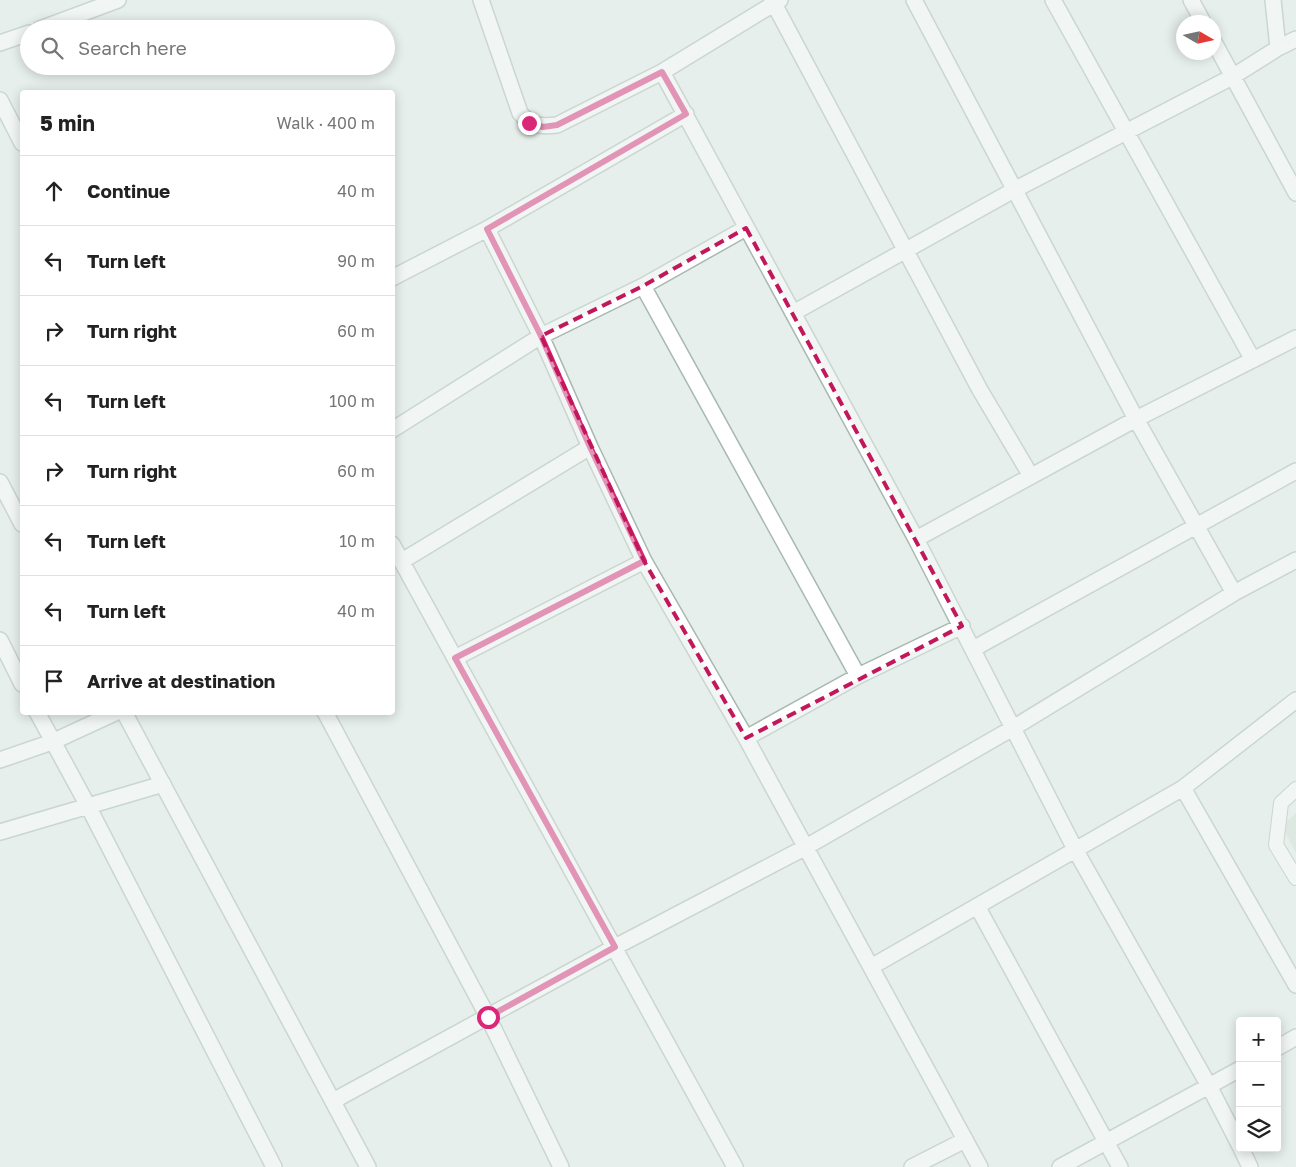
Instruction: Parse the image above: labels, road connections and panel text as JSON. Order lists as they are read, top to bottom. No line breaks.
{"north":"right","page":{"search":"Search here","heading":["5 min","Walk · 400 m"],"list":[["Continue","40 m"],["Turn left","90 m"],["Turn right","60 m"],["Turn left","100 m"],["Turn right","60 m"],["Turn left","10 m"],["Turn left","40 m"],"Arrive at destination"],"map_buttons":["+","−"]}}
